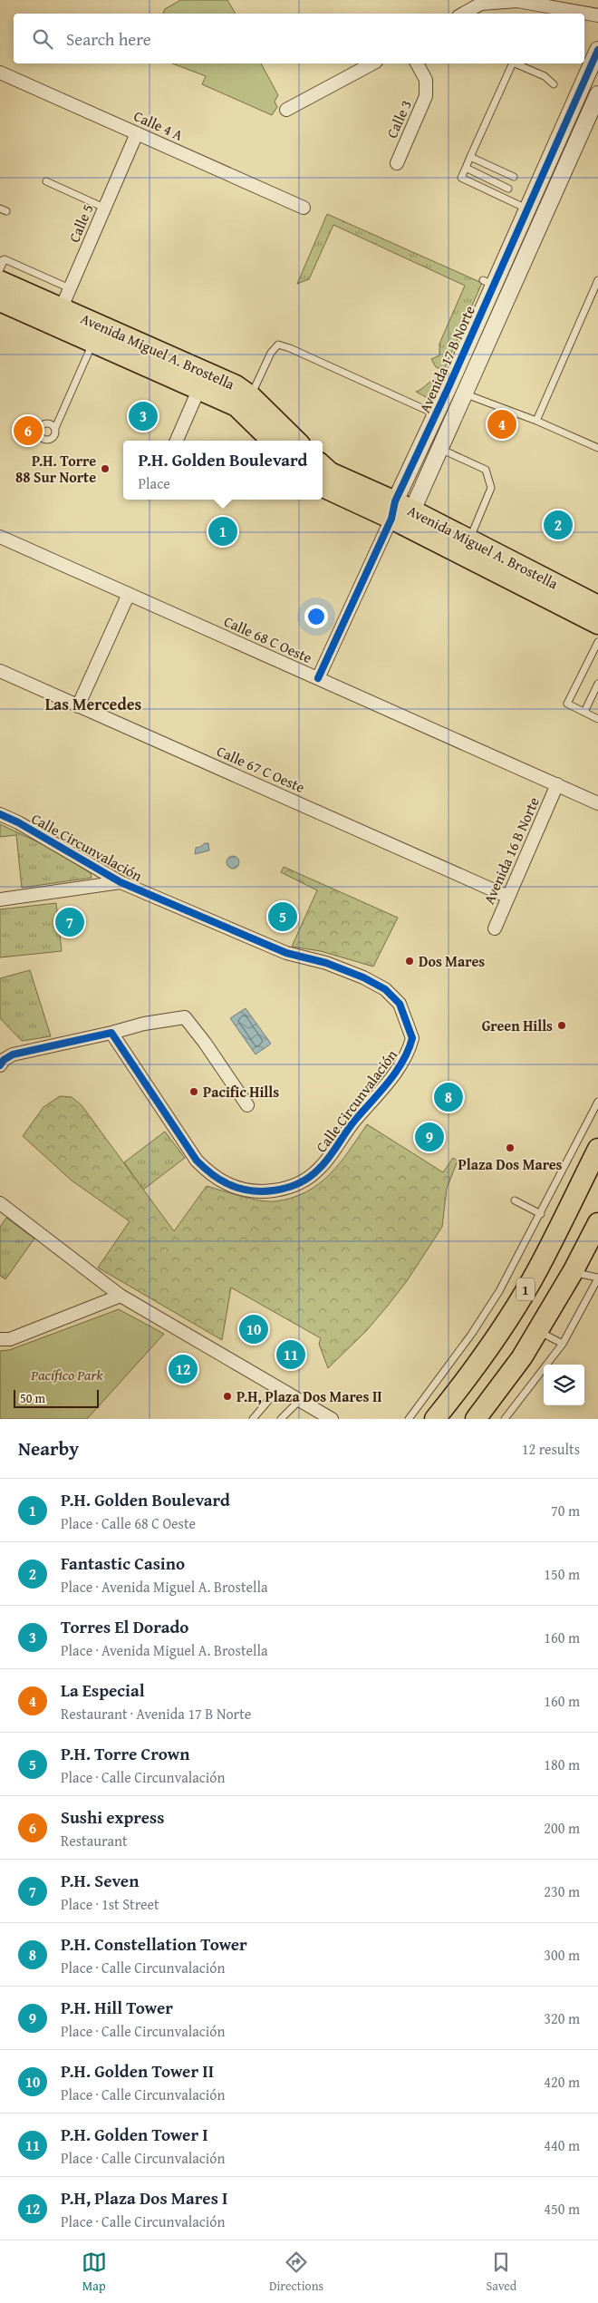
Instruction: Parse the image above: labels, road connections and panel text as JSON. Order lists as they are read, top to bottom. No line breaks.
{"streets":{"main road":["Avenida Miguel A. Brostella","1"],"street":["Calle 3","Calle 4 A","Calle 5","Avenida 17 B Norte","Calle 68 C Oeste","Calle 67 C Oeste","Calle Circunvalación","Avenida 16 B Norte"]},"crossings":[["Calle 4 A","Calle 5"],["Calle 5","Avenida Miguel A. Brostella"],["Avenida Miguel A. Brostella","Avenida 17 B Norte"],["Avenida 17 B Norte","Calle 68 C Oeste"],["Calle 68 C Oeste","Avenida 16 B Norte"],["Calle 67 C Oeste","Avenida 16 B Norte"]],"districts":["Las Mercedes"],"parks":["Pacífico Park"],"places":["P.H. Torre 88 Sur Norte","Dos Mares","Green Hills","Pacific Hills","Plaza Dos Mares","P.H, Plaza Dos Mares II"],"scale_bar":"50 m","page":{"search":"Search here","pins":["3","4","6","2","1","5","7","8","9","10","11","12"],"popup":["P.H. Golden Boulevard","Place"],"scale":"50 m","heading":["Nearby","12 results"],"list":[{"mark":"1","name":"P.H. Golden Boulevard","note":"Place · Calle 68 C Oeste","value":"70 m"},{"mark":"2","name":"Fantastic Casino","note":"Place · Avenida Miguel A. Brostella","value":"150 m"},{"mark":"3","name":"Torres El Dorado","note":"Place · Avenida Miguel A. Brostella","value":"160 m"},{"mark":"4","name":"La Especial","note":"Restaurant · Avenida 17 B Norte","value":"160 m"},{"mark":"5","name":"P.H. Torre Crown","note":"Place · Calle Circunvalación","value":"180 m"},{"mark":"6","name":"Sushi express","note":"Restaurant","value":"200 m"},{"mark":"7","name":"P.H. Seven","note":"Place · 1st Street","value":"230 m"},{"mark":"8","name":"P.H. Constellation Tower","note":"Place · Calle Circunvalación","value":"300 m"},{"mark":"9","name":"P.H. Hill Tower","note":"Place · Calle Circunvalación","value":"320 m"},{"mark":"10","name":"P.H. Golden Tower II","note":"Place · Calle Circunvalación","value":"420 m"},{"mark":"11","name":"P.H. Golden Tower I","note":"Place · Calle Circunvalación","value":"440 m"},{"mark":"12","name":"P.H, Plaza Dos Mares I","note":"Place · Calle Circunvalación","value":"450 m"}],"nav":["Map","Directions","Saved"]}}
